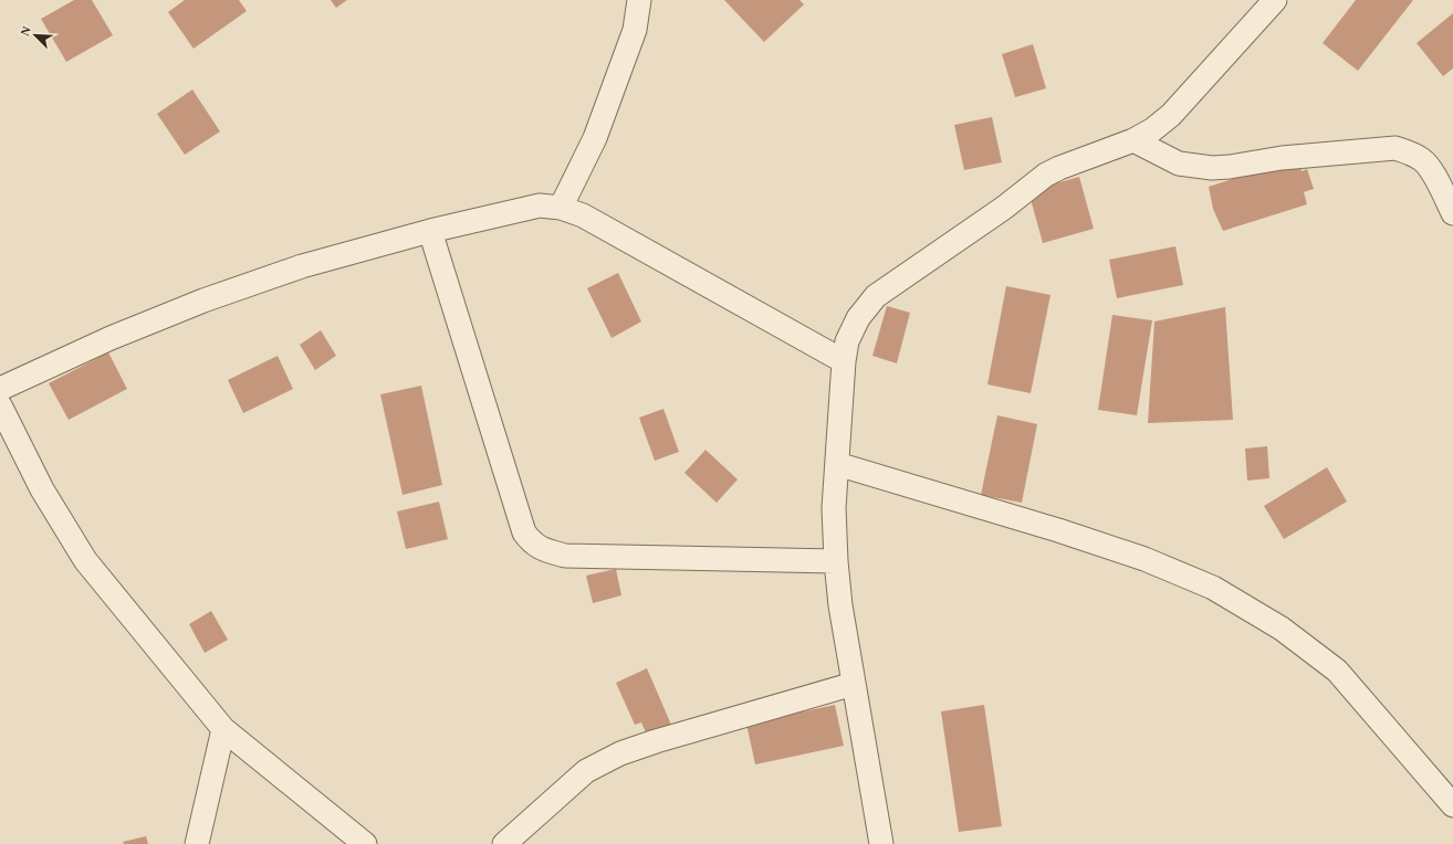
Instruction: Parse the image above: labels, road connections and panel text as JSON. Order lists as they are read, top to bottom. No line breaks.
{"north":"top left"}
